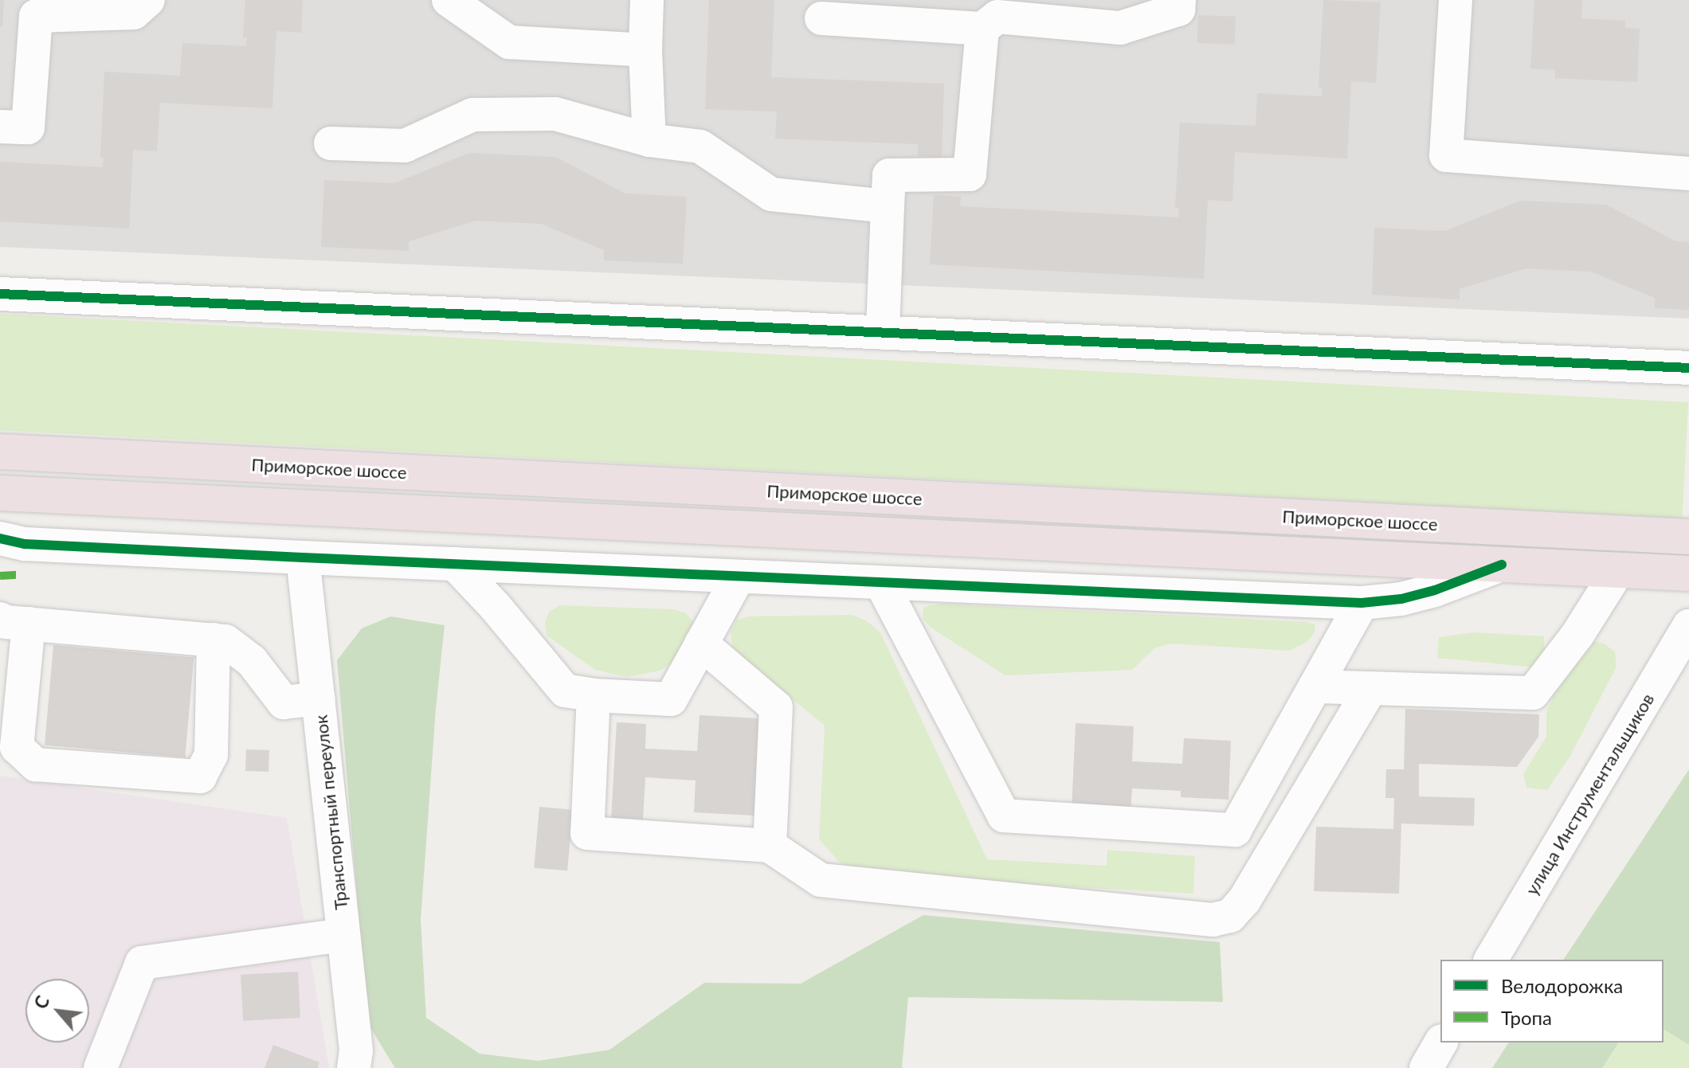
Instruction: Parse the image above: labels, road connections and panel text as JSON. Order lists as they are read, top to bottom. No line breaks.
{"streets":{"highway":["Приморское шоссе"],"street":["улица Инструментальщиков","Транспортный переулок"]},"legend":["Велодорожка","Тропа"],"north":"top left"}
